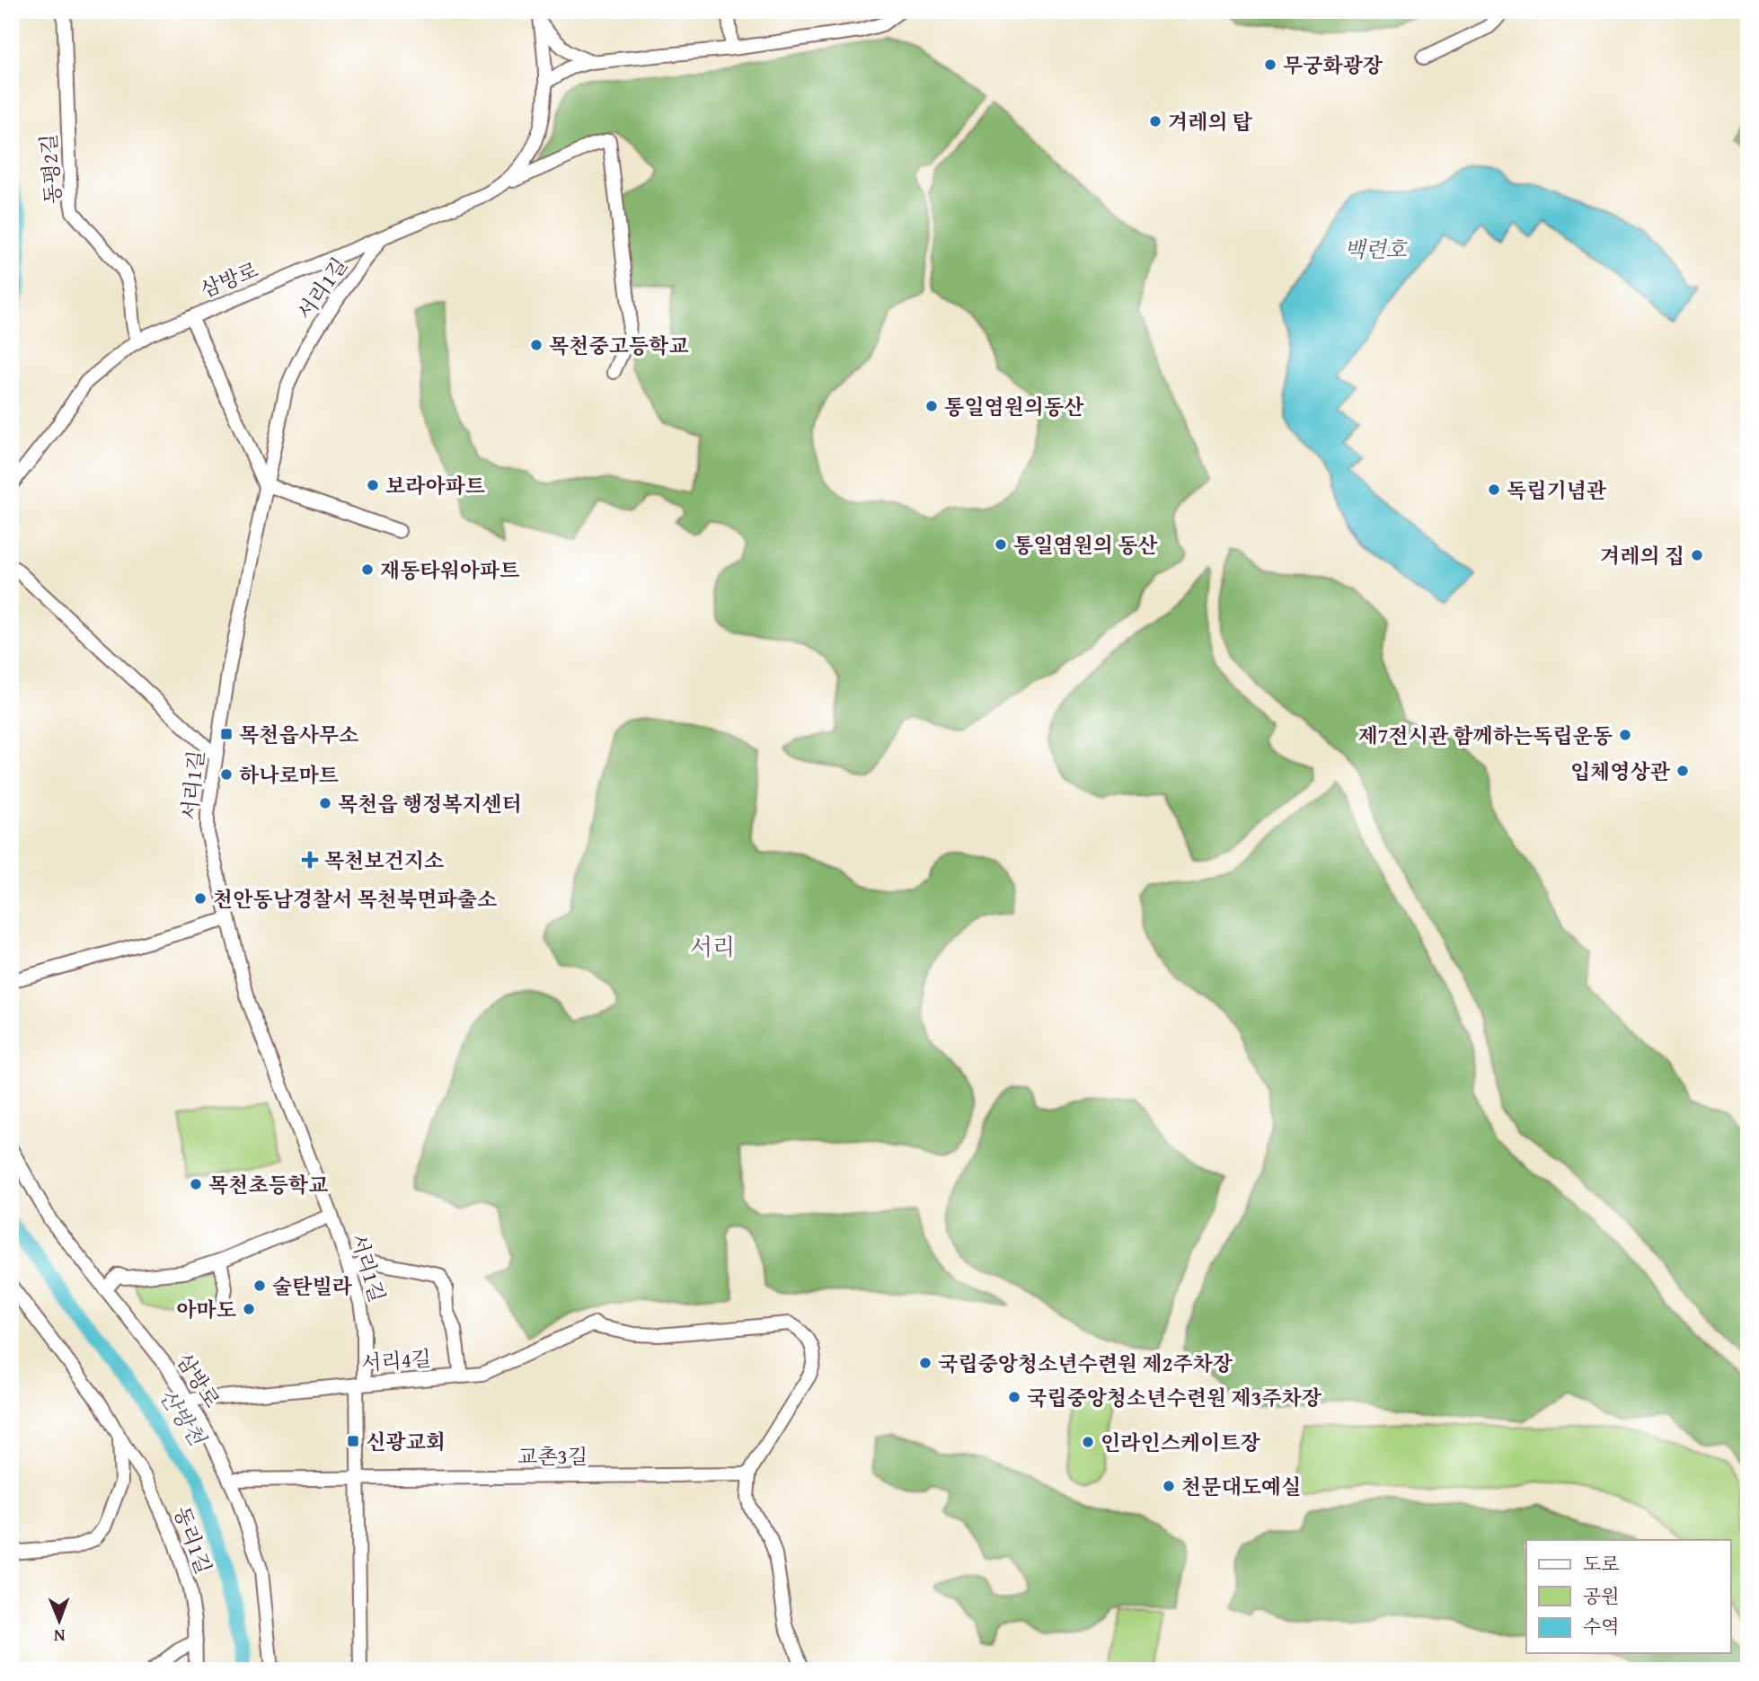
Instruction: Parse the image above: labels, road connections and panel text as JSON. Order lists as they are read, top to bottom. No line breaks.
{"streets":{"street":["동평2길","삼방로","서리1길","서리4길","교촌3길","동리1길"]},"crossings":[["동평2길","삼방로"],["삼방로","서리1길"],["삼방로","서리4길"],["서리1길","서리4길"],["서리1길","교촌3길"],["서리4길","교촌3길"]],"districts":["서리"],"water":["백련호","산방천"],"places":{"other":["무궁화광장","겨레의 탑","목천중고등학교","통일염원의동산","보라아파트","독립기념관","통일염원의 동산","겨레의 집","재동타워아파트","제7전시관 함께하는독립운동","입체영상관","하나로마트","목천읍 행정복지센터","천안동남경찰서 목천북면파출소","목천초등학교","술탄빌라","아마도","국립중앙청소년수련원 제2주차장","국립중앙청소년수련원 제3주차장","인라인스케이트장","천문대도예실"],"transit":["목천읍사무소","신광교회"],"health":["목천보건지소"]},"legend":["도로","공원","수역"],"north":"bottom"}
